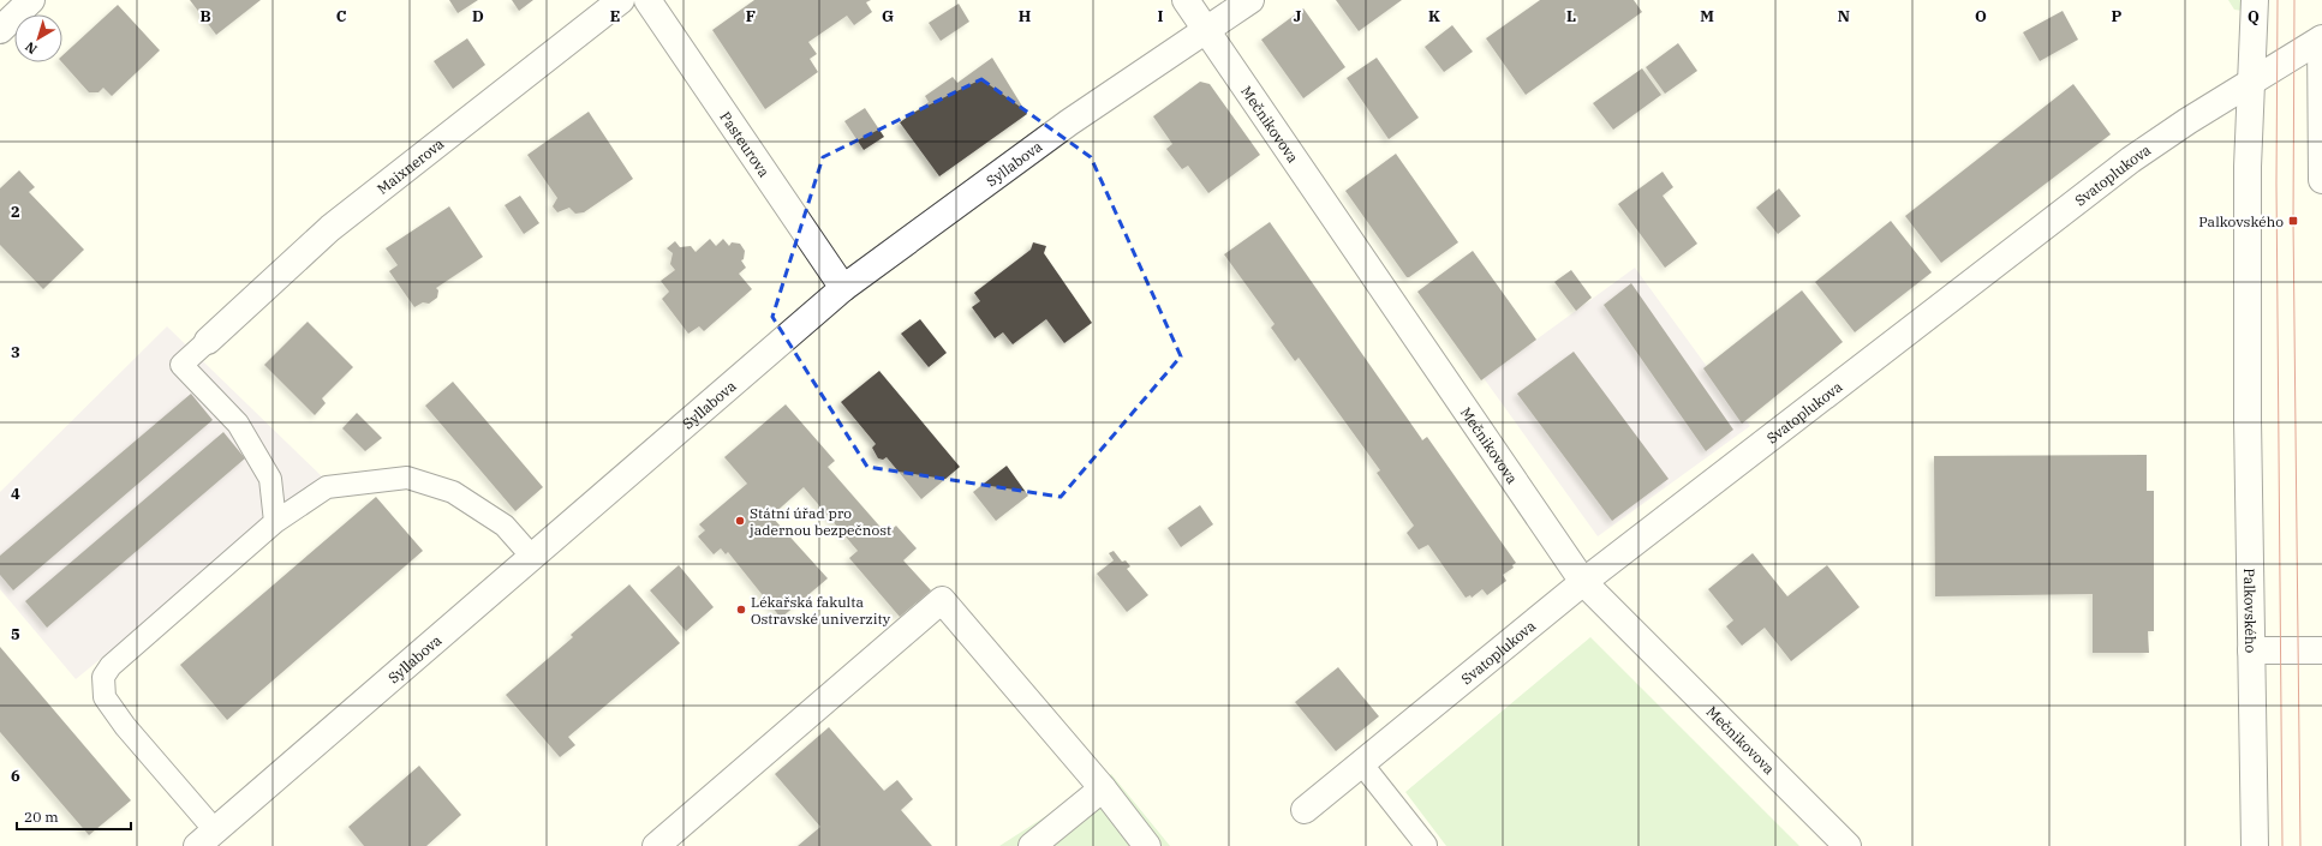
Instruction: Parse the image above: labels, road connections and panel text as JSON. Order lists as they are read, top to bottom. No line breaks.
{"streets":{"street":["Mečnikovova","Pasteurova","Syllabova","Maixnerova","Svatoplukova","Palkovského"]},"crossings":[["Mečnikovova","Syllabova"],["Mečnikovova","Svatoplukova"],["Pasteurova","Syllabova"],["Svatoplukova","Palkovského"]],"places":{"transit":["Palkovského"],"other":["Státní úřad pro jadernou bezpečnost","Lékařská fakulta Ostravské univerzity"]},"scale_bar":"20 m","north":"bottom left","grid":{"columns":["B","C","D","E","F","G","H","I","J","K","L","M","N","O","P","Q"],"rows":["2","3","4","5","6"]}}
